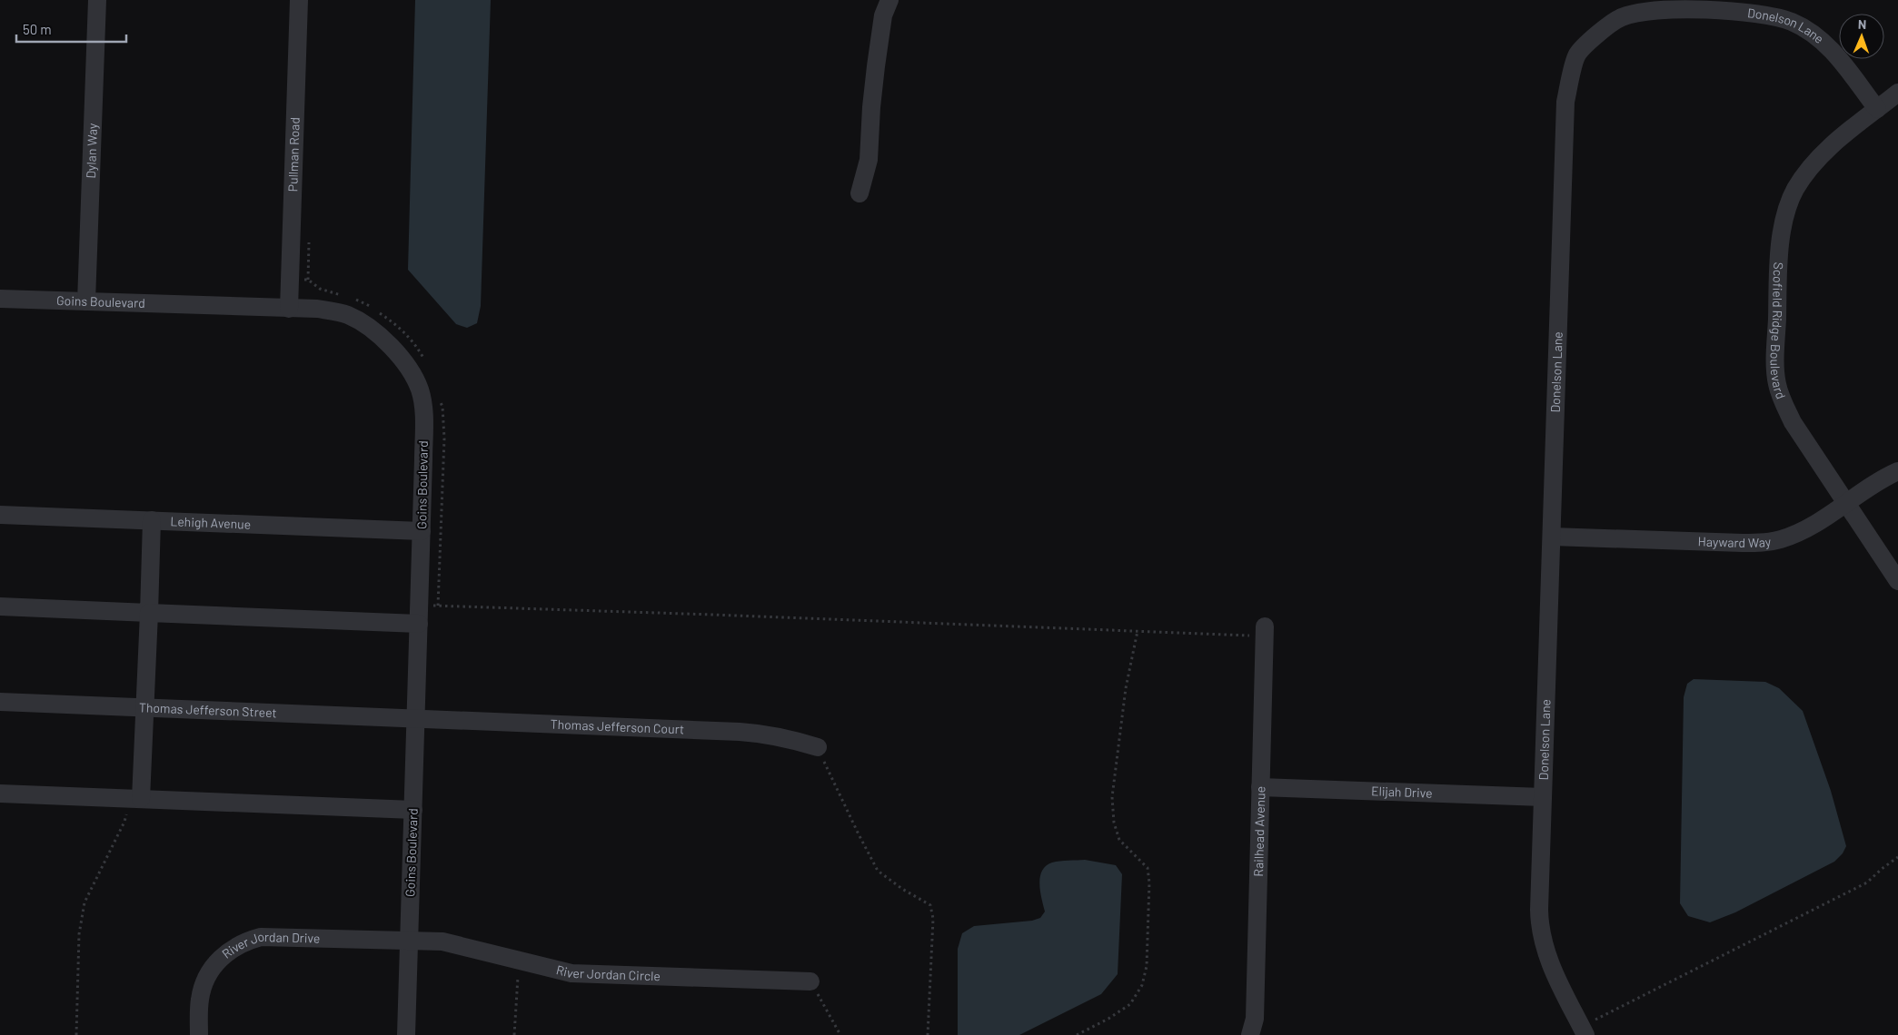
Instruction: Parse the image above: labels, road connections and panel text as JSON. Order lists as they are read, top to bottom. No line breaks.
{"streets":{"street":["Donelson Lane","Dylan Way","Pullman Road","Goins Boulevard","Scofield Ridge Boulevard","Lehigh Avenue","Hayward Way","Thomas Jefferson Street","Thomas Jefferson Court","Elijah Drive","Railhead Avenue","River Jordan Drive","River Jordan Circle"]},"crossings":[["Donelson Lane","Scofield Ridge Boulevard"],["Donelson Lane","Hayward Way"],["Donelson Lane","Elijah Drive"],["Dylan Way","Goins Boulevard"],["Pullman Road","Goins Boulevard"],["Goins Boulevard","Lehigh Avenue"],["Goins Boulevard","Thomas Jefferson Street"],["Goins Boulevard","Thomas Jefferson Court"],["Goins Boulevard","River Jordan Drive"],["Goins Boulevard","River Jordan Circle"],["Scofield Ridge Boulevard","Hayward Way"],["Thomas Jefferson Street","Thomas Jefferson Court"],["Elijah Drive","Railhead Avenue"],["River Jordan Drive","River Jordan Circle"]],"scale_bar":"50 m","north":"top"}
